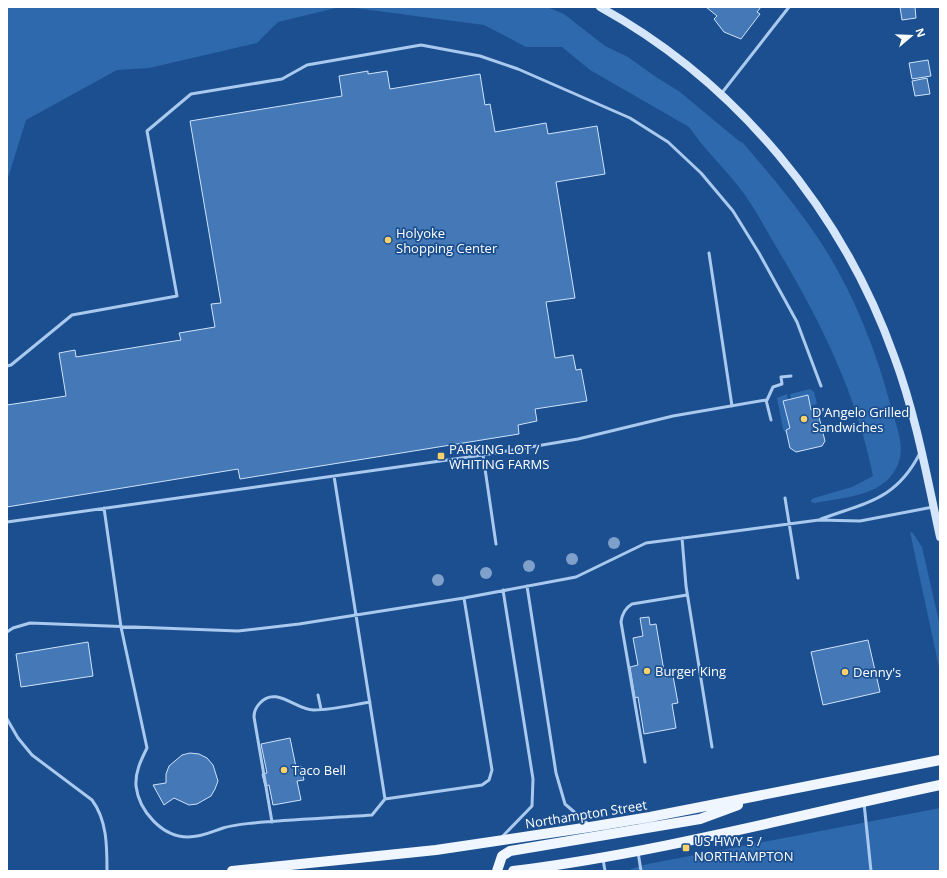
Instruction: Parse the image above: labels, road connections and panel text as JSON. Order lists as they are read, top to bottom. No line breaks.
{"streets":{"main road":["Northampton Street"]},"places":{"other":["Holyoke Shopping Center","D'Angelo Grilled Sandwiches","Burger King","Denny's","Taco Bell"],"transit":["PARKING LOT / WHITING FARMS","US HWY 5 / NORTHAMPTON"]},"north":"right"}
